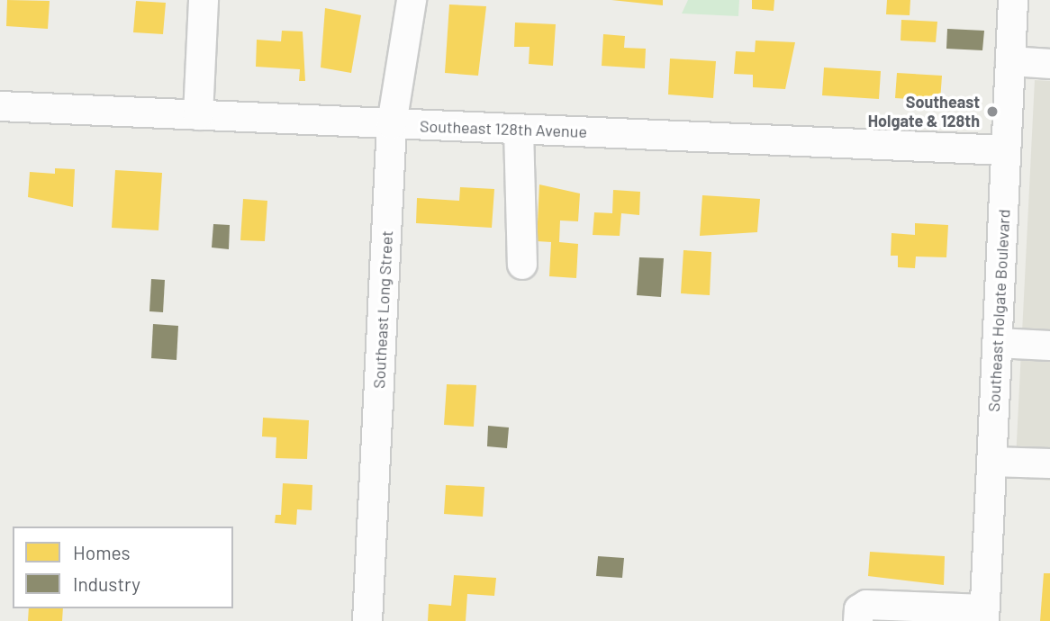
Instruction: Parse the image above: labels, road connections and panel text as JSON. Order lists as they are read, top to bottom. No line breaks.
{"streets":{"street":["Southeast 128th Avenue","Southeast Long Street","Southeast Holgate Boulevard"]},"crossings":[["Southeast 128th Avenue","Southeast Long Street"],["Southeast 128th Avenue","Southeast Holgate Boulevard"]],"places":["Southeast Holgate & 128th"],"legend":["Homes","Industry"]}
